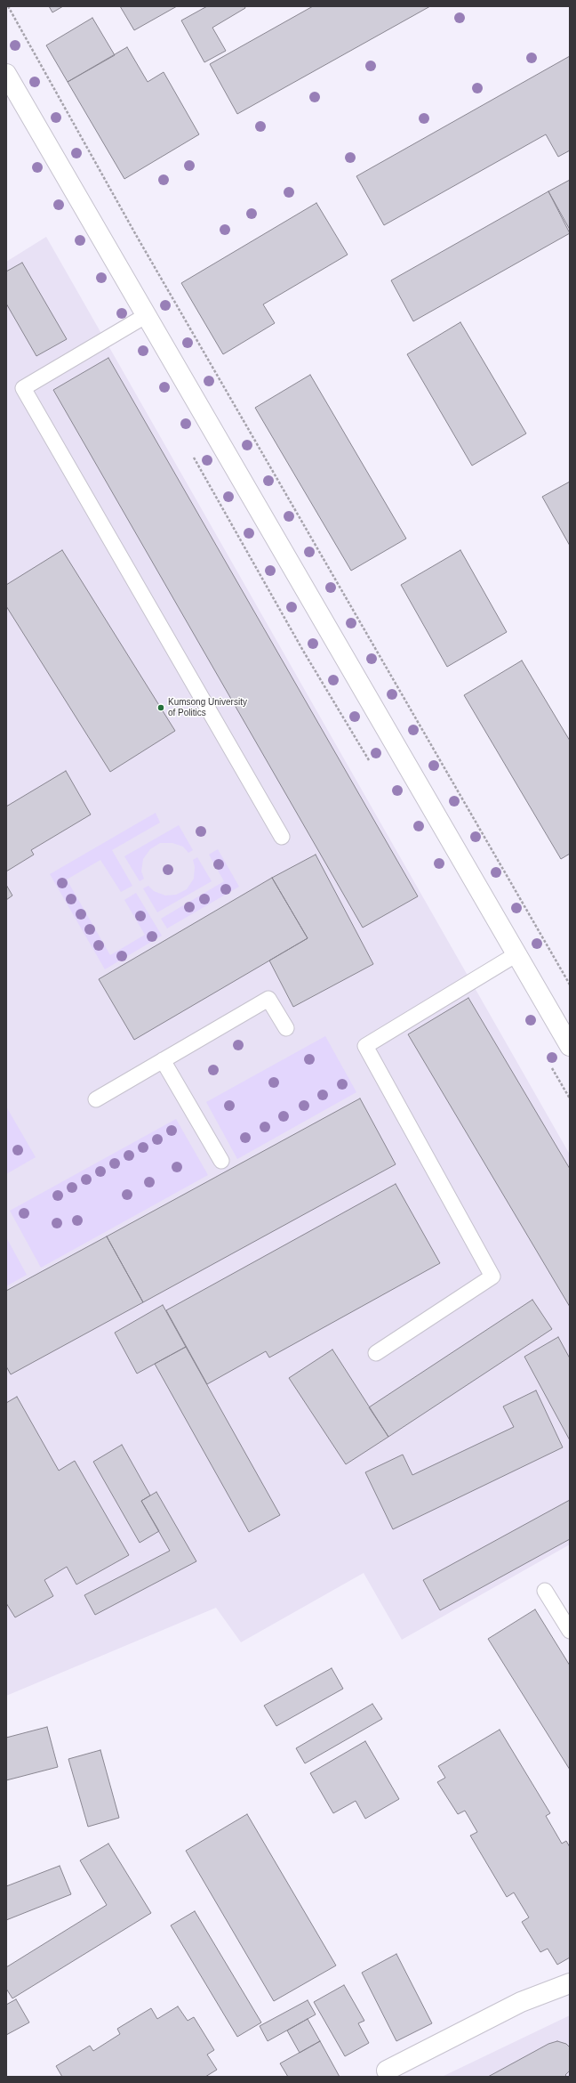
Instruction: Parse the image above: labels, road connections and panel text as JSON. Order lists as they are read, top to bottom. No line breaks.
{"places":["Kumsong University of Politics"]}
